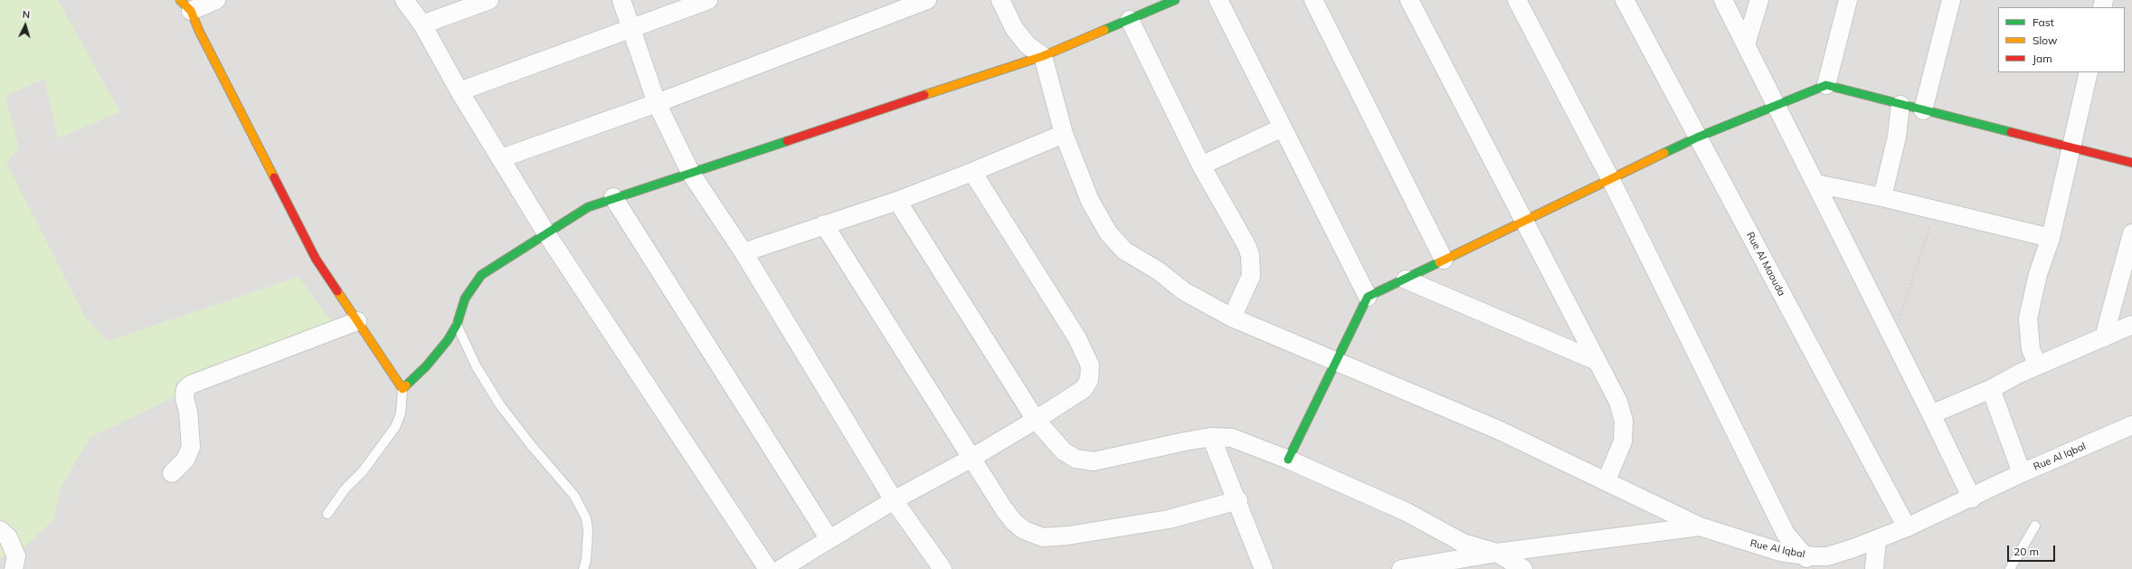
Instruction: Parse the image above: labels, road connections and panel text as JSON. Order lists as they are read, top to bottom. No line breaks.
{"streets":{"street":["Rue Al Maouda","Rue Al Iqbal"]},"crossings":[["Rue Al Maouda","Rue Al Iqbal"]],"legend":["Fast","Slow","Jam"],"scale_bar":"20 m","north":"top"}
